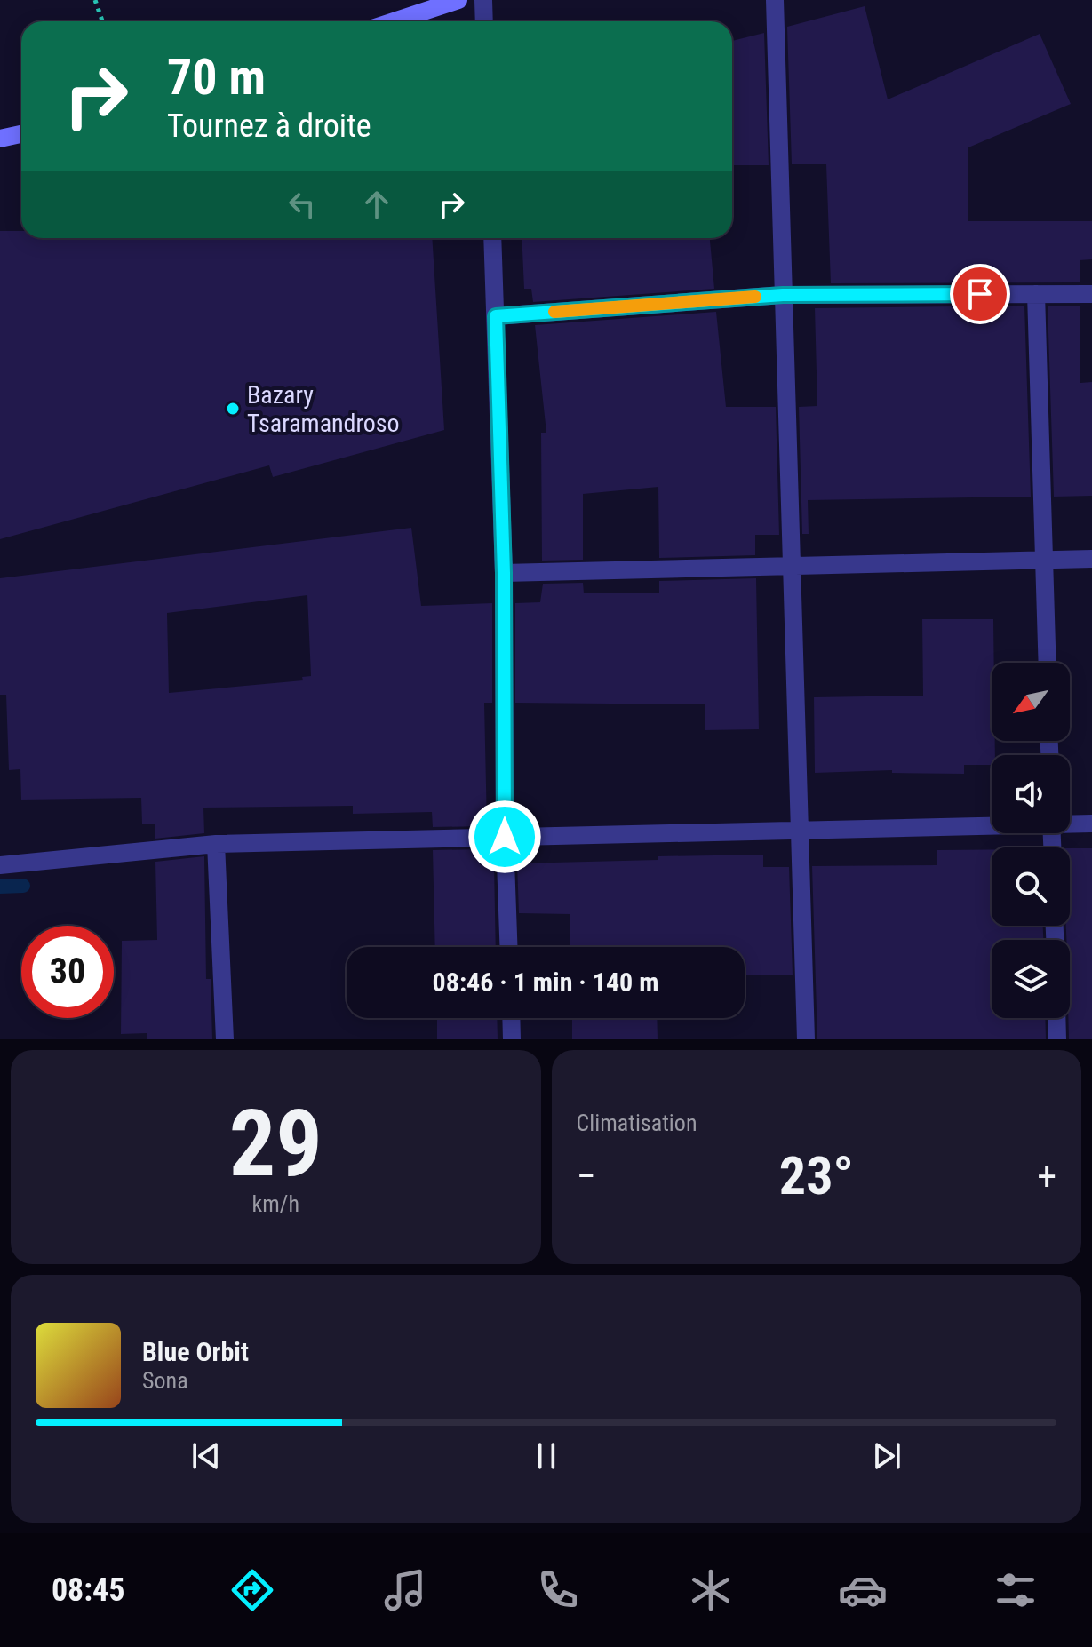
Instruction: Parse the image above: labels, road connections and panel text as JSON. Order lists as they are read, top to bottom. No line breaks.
{"places":["Bazary Tsaramandroso"],"north":"bottom left","page":{"turn":["70 m","Tournez à droite"],"limit":"30","trip":"08:46 · 1 min · 140 m","tile":[["29","km/h"],"Climatisation"],"heat":["−","23°","+"],"song":["Blue Orbit","Sona"],"tabs":"08:45"}}
